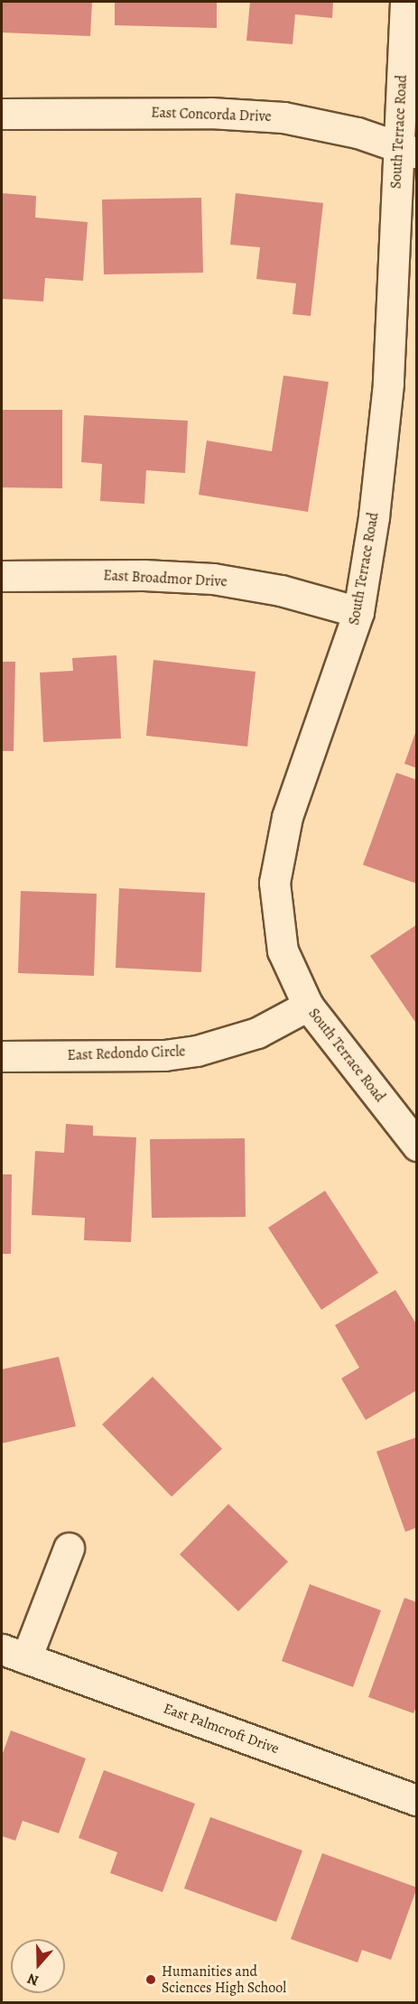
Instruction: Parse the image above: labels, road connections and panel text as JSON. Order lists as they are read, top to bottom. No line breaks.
{"streets":{"street":["East Concorda Drive","South Terrace Road","East Broadmor Drive","East Redondo Circle","East Palmcroft Drive"]},"crossings":[["East Concorda Drive","South Terrace Road"],["South Terrace Road","East Broadmor Drive"],["South Terrace Road","East Redondo Circle"]],"places":["Humanities and Sciences High School"],"north":"bottom"}
